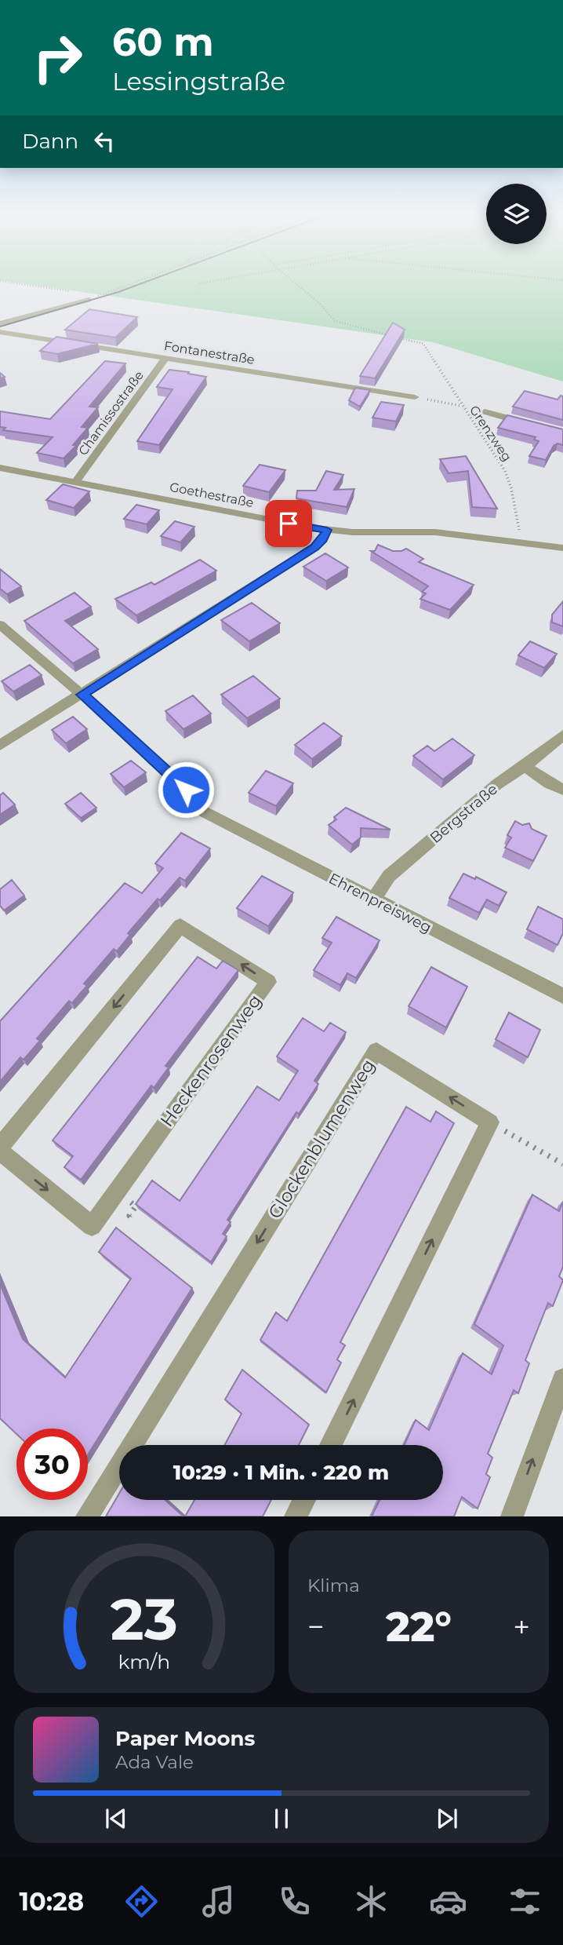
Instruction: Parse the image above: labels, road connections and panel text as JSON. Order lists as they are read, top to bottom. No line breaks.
{"streets":{"street":["Fontanestraße","Chamissostraße","Goethestraße","Bergstraße","Ehrenpreisweg","Heckenrosenweg","Glockenblumenweg"],"path":["Grenzweg"]},"crossings":[["Fontanestraße","Chamissostraße"],["Chamissostraße","Goethestraße"],["Grenzweg","Goethestraße"],["Bergstraße","Ehrenpreisweg"]],"one_way":["Glockenblumenweg"],"page":{"turn":["60 m","Lessingstraße"],"then":"Dann","limit":"30","trip":"10:29 · 1 Min. · 220 m","tile":"Klima","heat":["−","22°","+"],"song":["Paper Moons","Ada Vale"],"tabs":"10:28","gauge":["23","km/h"]}}
